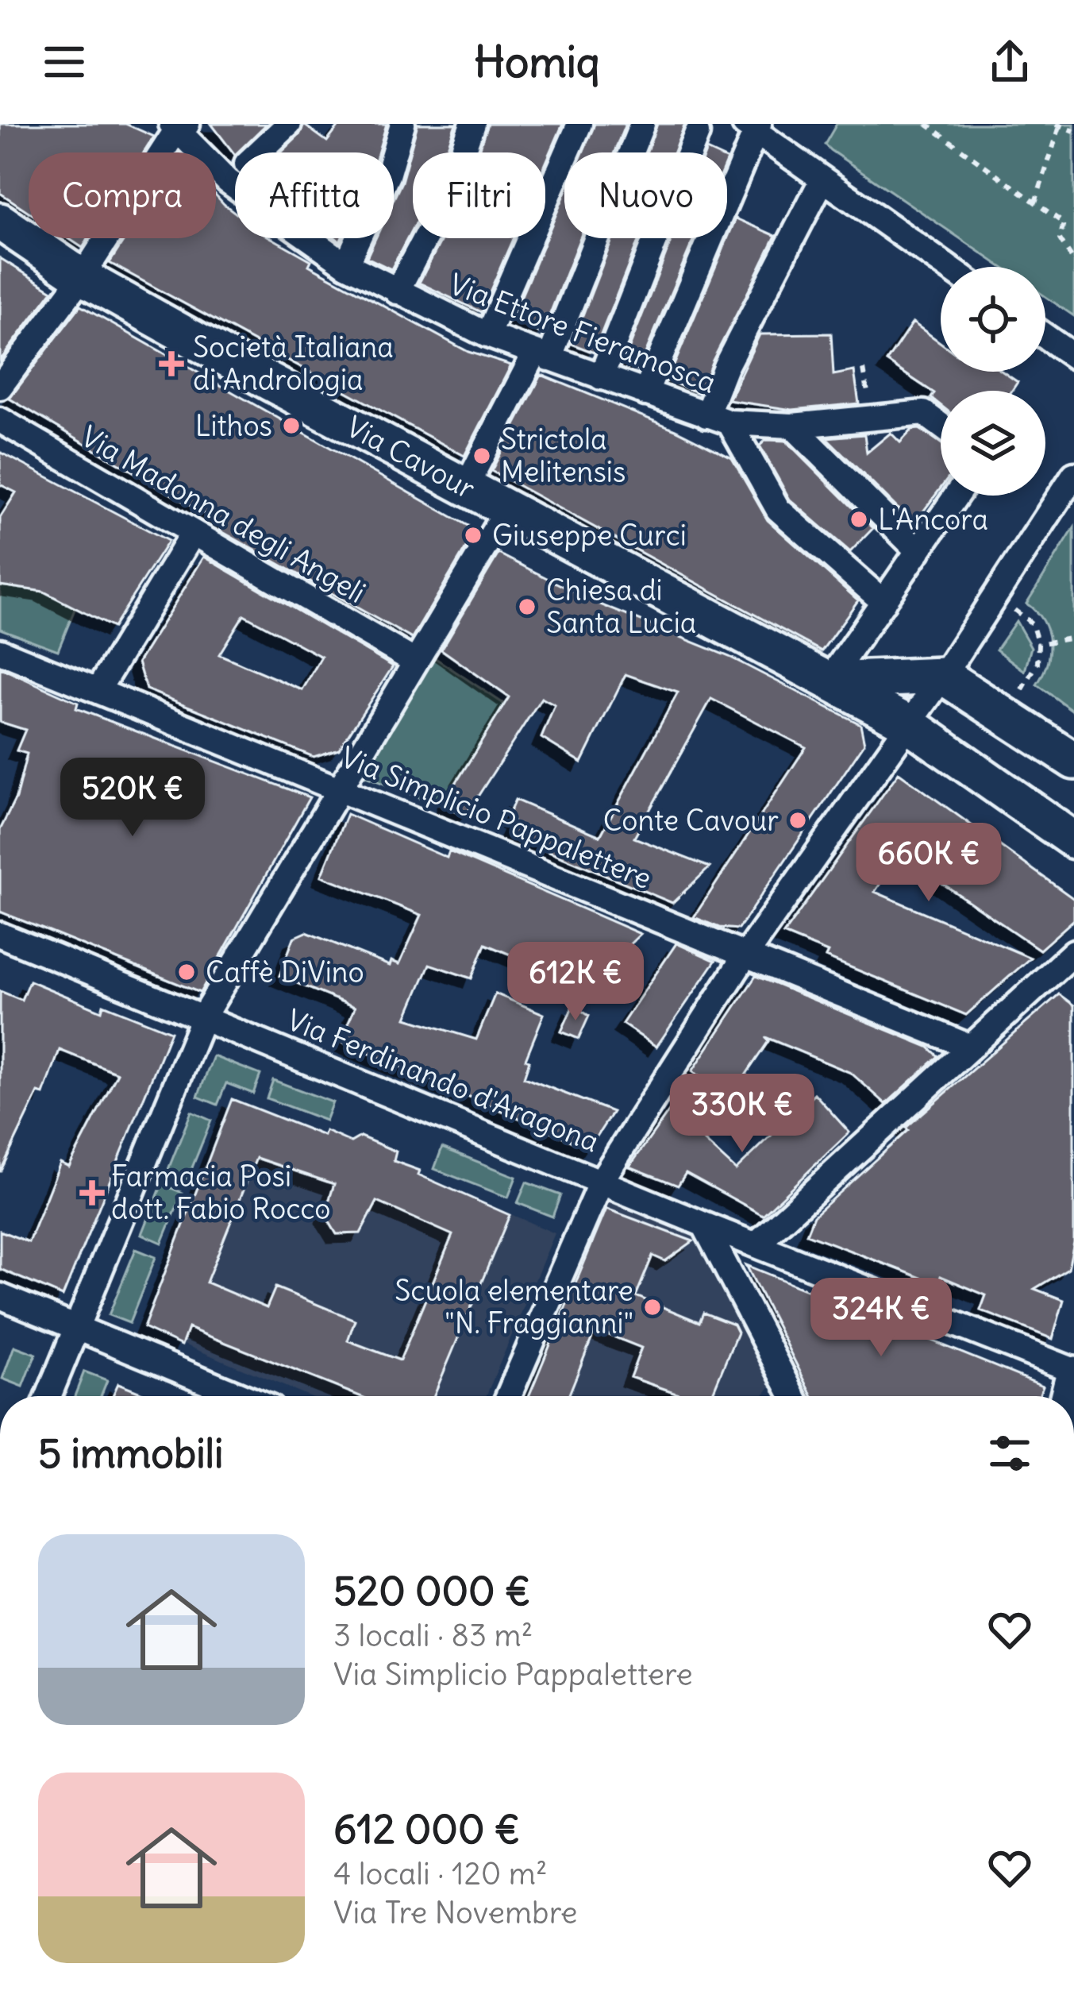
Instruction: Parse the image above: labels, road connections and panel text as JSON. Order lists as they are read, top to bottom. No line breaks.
{"streets":{"street":["Via Ettore Fieramosca","Via Cavour","Via Madonna degli Angeli","Via Simplicio Pappalettere","Via Ferdinando d'Aragona"]},"places":{"health":["Società Italiana di Andrologia","Farmacia Posi dott. Fabio Rocco"],"other":["Lithos","Strictola Melitensis","L'Ancora","Giuseppe Curci","Chiesa di Santa Lucia","Conte Cavour","Caffè DiVino","Scuola elementare \"N. Fraggianni\""]},"page":{"header":"Homiq","chip":["Compra","Affitta","Filtri","Nuovo"],"price":["520K €","660K €","612K €","330K €","324K €"],"heading":"5 immobili","list":[{"name":"520 000 €","note":"3 locali · 83 m² · Via Simplicio Pappalettere"},{"name":"612 000 €","note":"4 locali · 120 m² · Via Tre Novembre"}]}}
